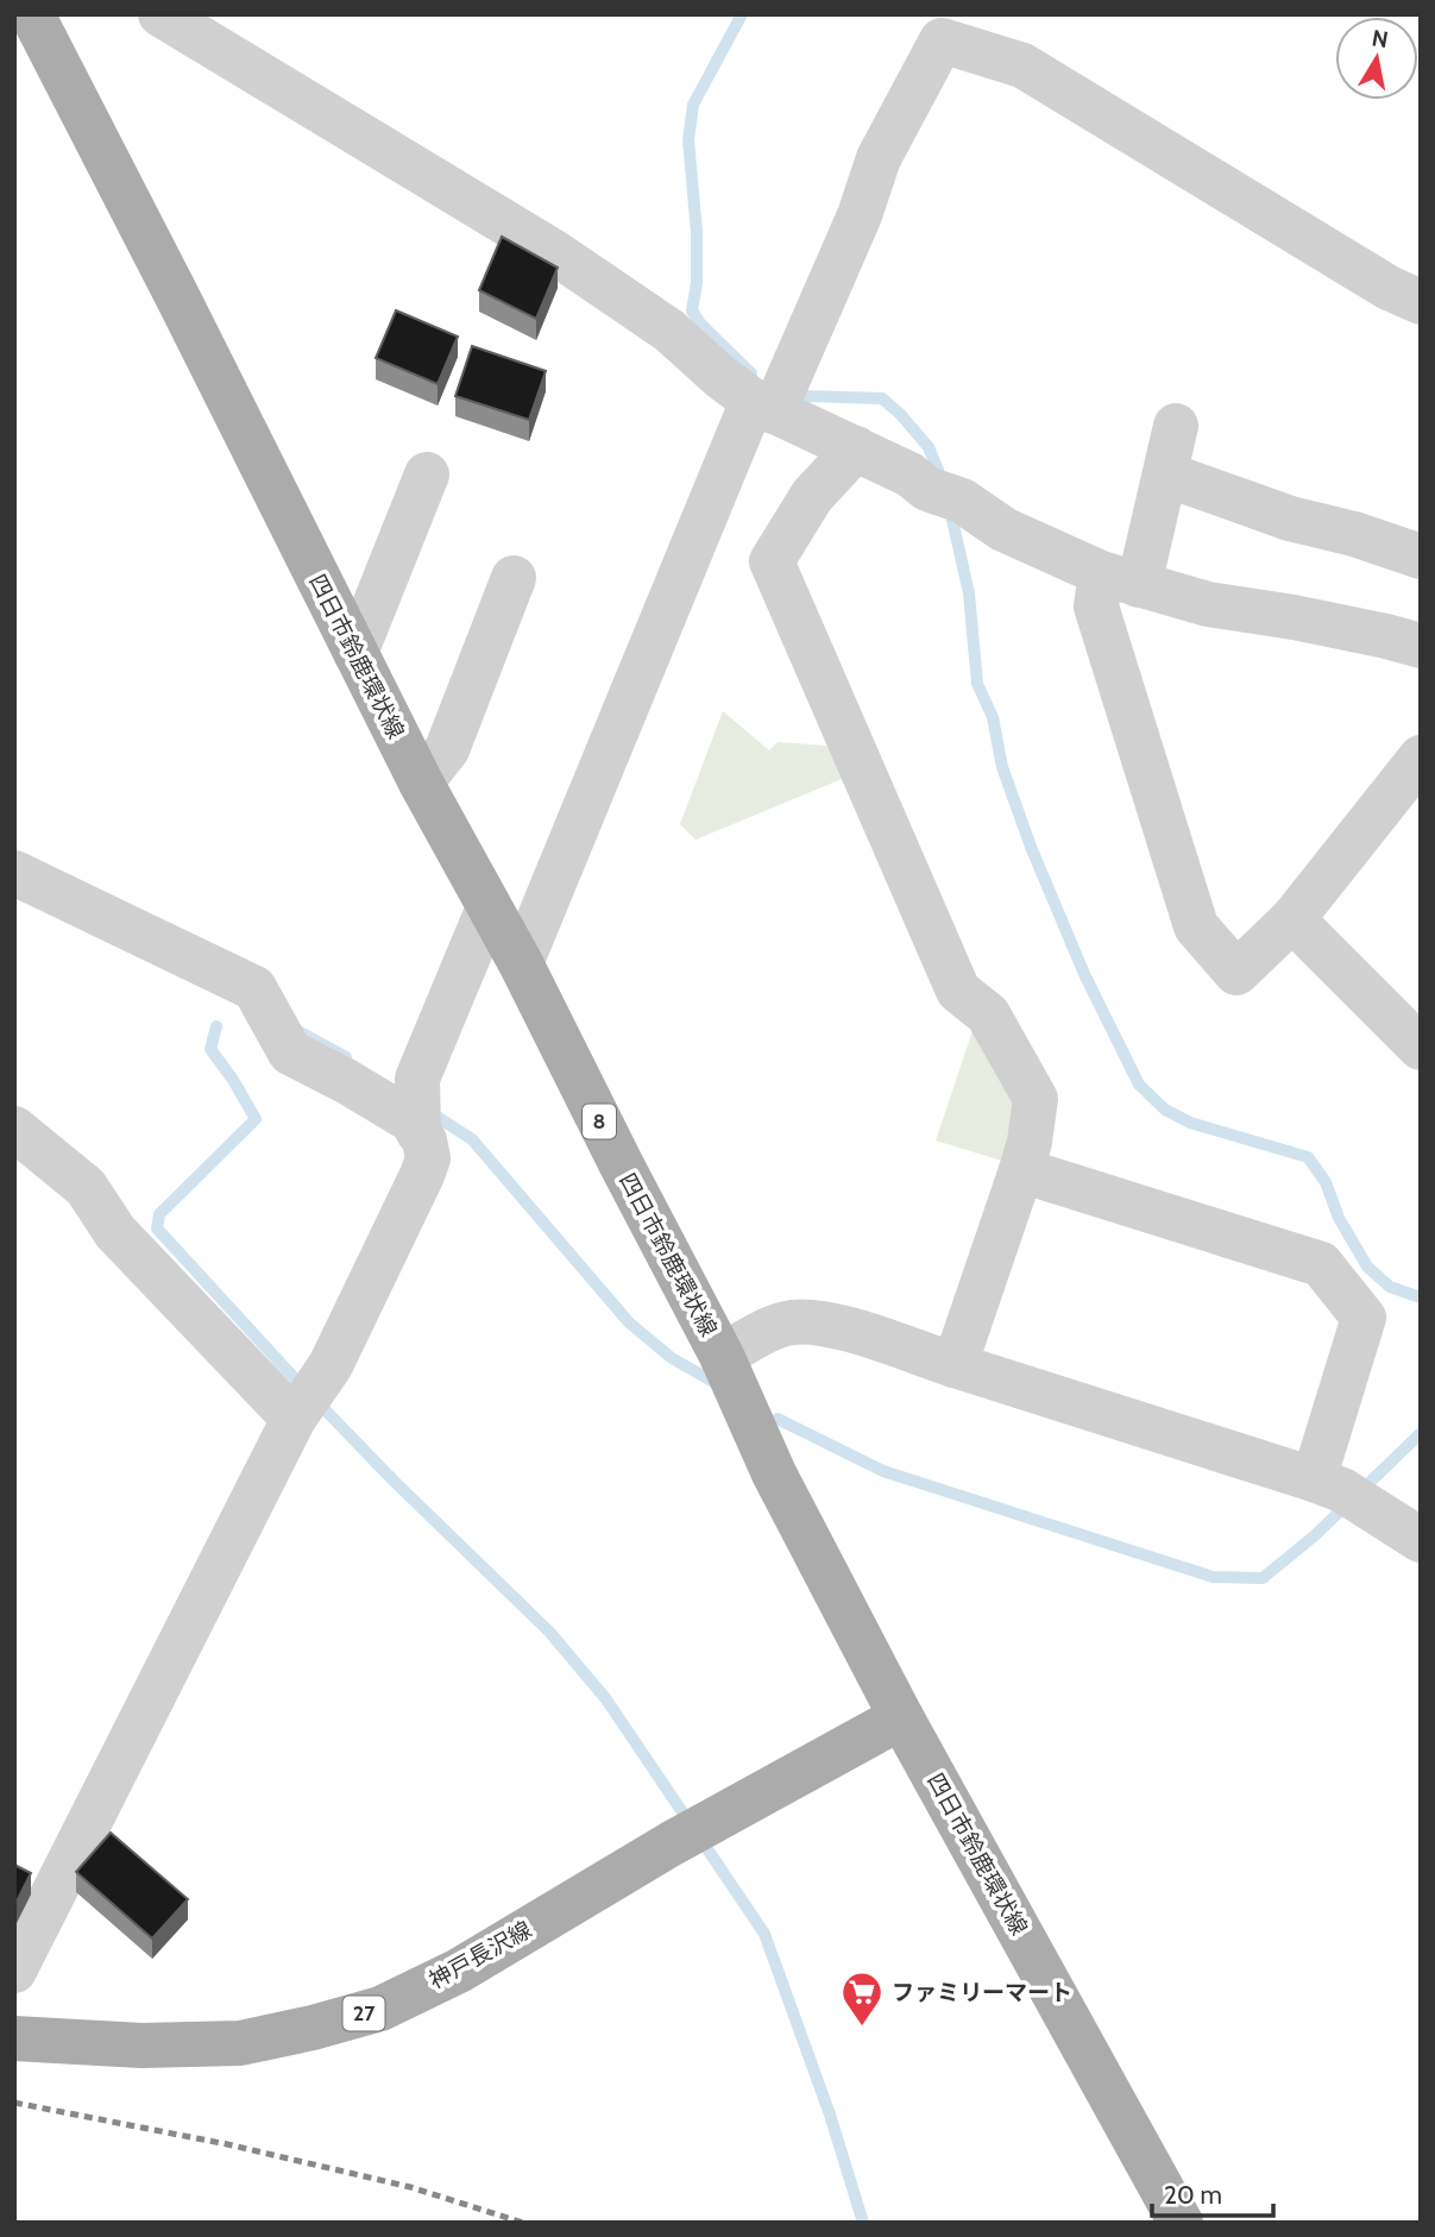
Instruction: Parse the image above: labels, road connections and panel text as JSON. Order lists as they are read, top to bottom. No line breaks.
{"streets":{"main road":["四日市鈴鹿環状線","8","神戸長沢線","27"]},"crossings":[["四日市鈴鹿環状線","神戸長沢線"]],"places":{"supermarket":["ファミリーマート"]},"scale_bar":"20 m","north":"top"}
